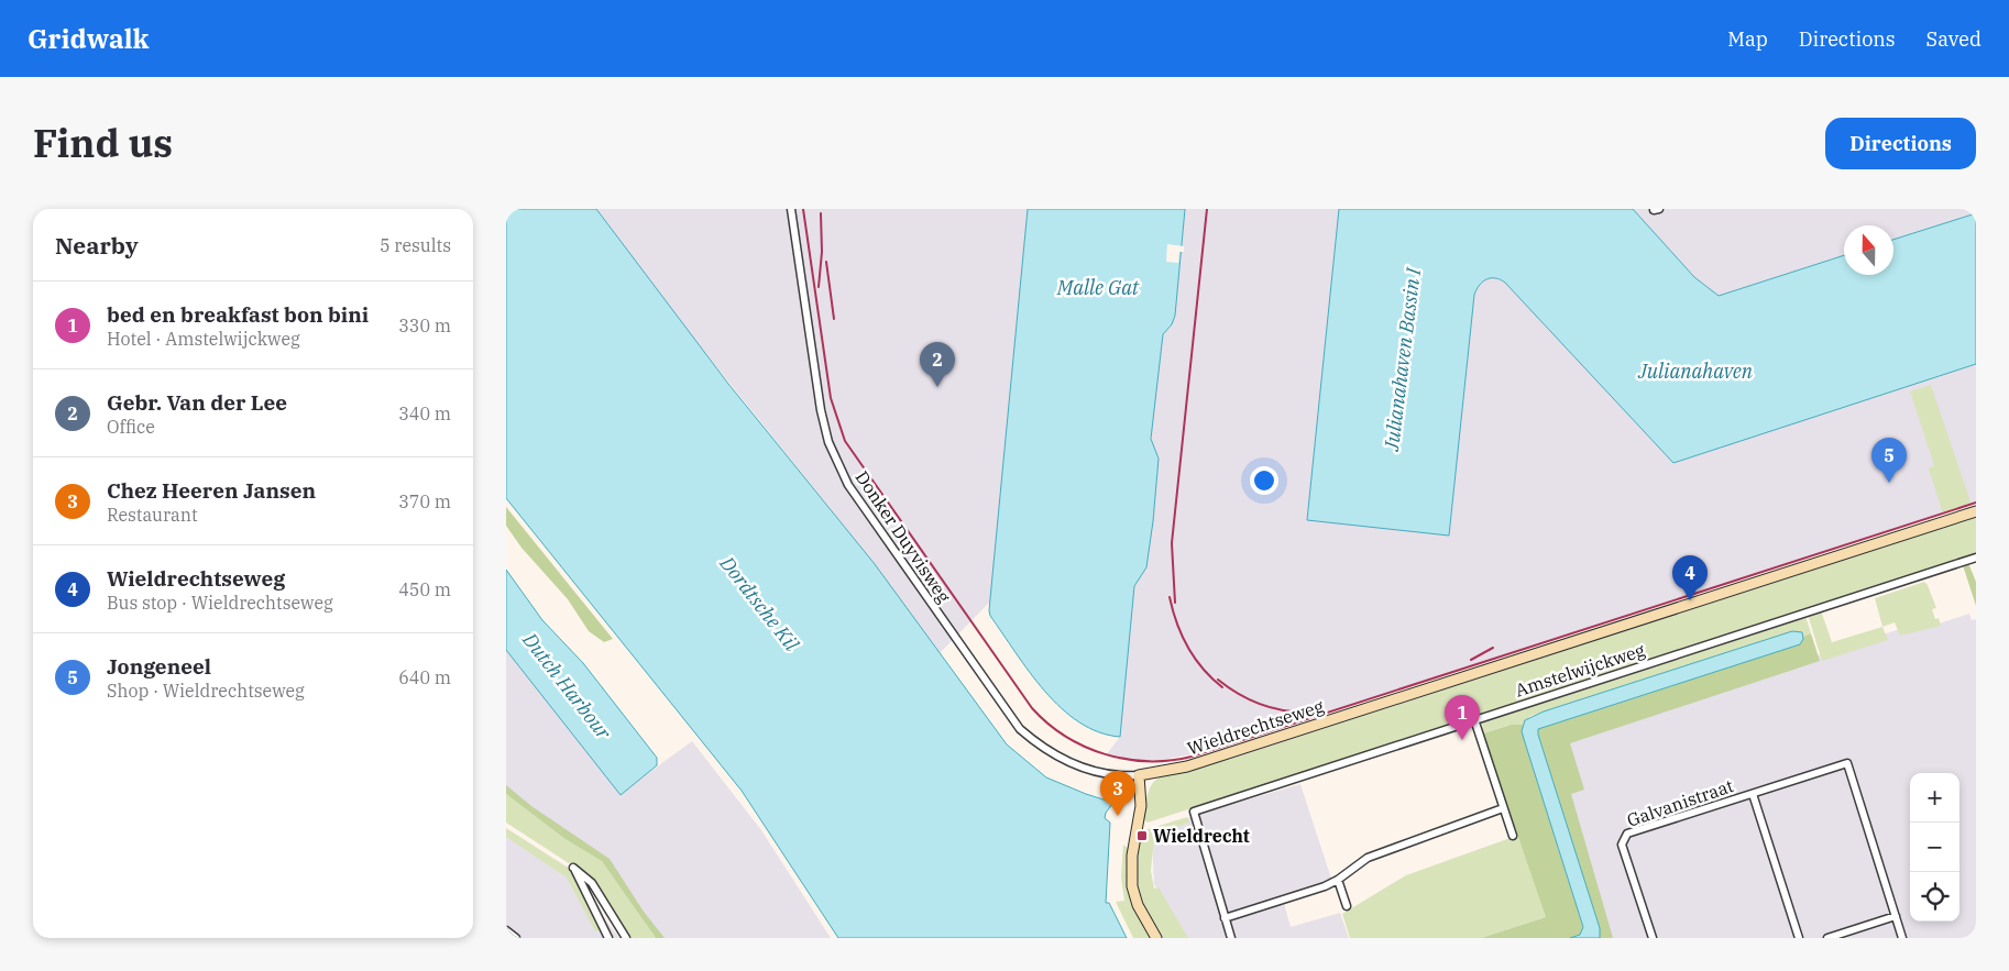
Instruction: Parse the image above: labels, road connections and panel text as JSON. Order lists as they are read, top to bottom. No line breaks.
{"streets":{"street":["Donker Duyvisweg","Amstelwijckweg","Wieldrechtseweg","Galvanistraat"]},"crossings":[["Donker Duyvisweg","Wieldrechtseweg"]],"water":["Malle Gat","Julianahaven Bassin I","Julianahaven","Dordtsche Kil","Dutch Harbour"],"places":{"transit":["Wieldrecht"]},"north":"top","page":{"header":"Gridwalk","nav":["Map","Directions","Saved"],"title":"Find us","buttons":"Directions","heading":["Nearby","5 results"],"list":[{"mark":"1","name":"bed en breakfast bon bini","note":"Hotel · Amstelwijckweg","value":"330 m"},{"mark":"2","name":"Gebr. Van der Lee","note":"Office","value":"340 m"},{"mark":"3","name":"Chez Heeren Jansen","note":"Restaurant","value":"370 m"},{"mark":"4","name":"Wieldrechtseweg","note":"Bus stop · Wieldrechtseweg","value":"450 m"},{"mark":"5","name":"Jongeneel","note":"Shop · Wieldrechtseweg","value":"640 m"}],"pins":["2","5","4","1","3"],"map_buttons":["+","−"]}}
